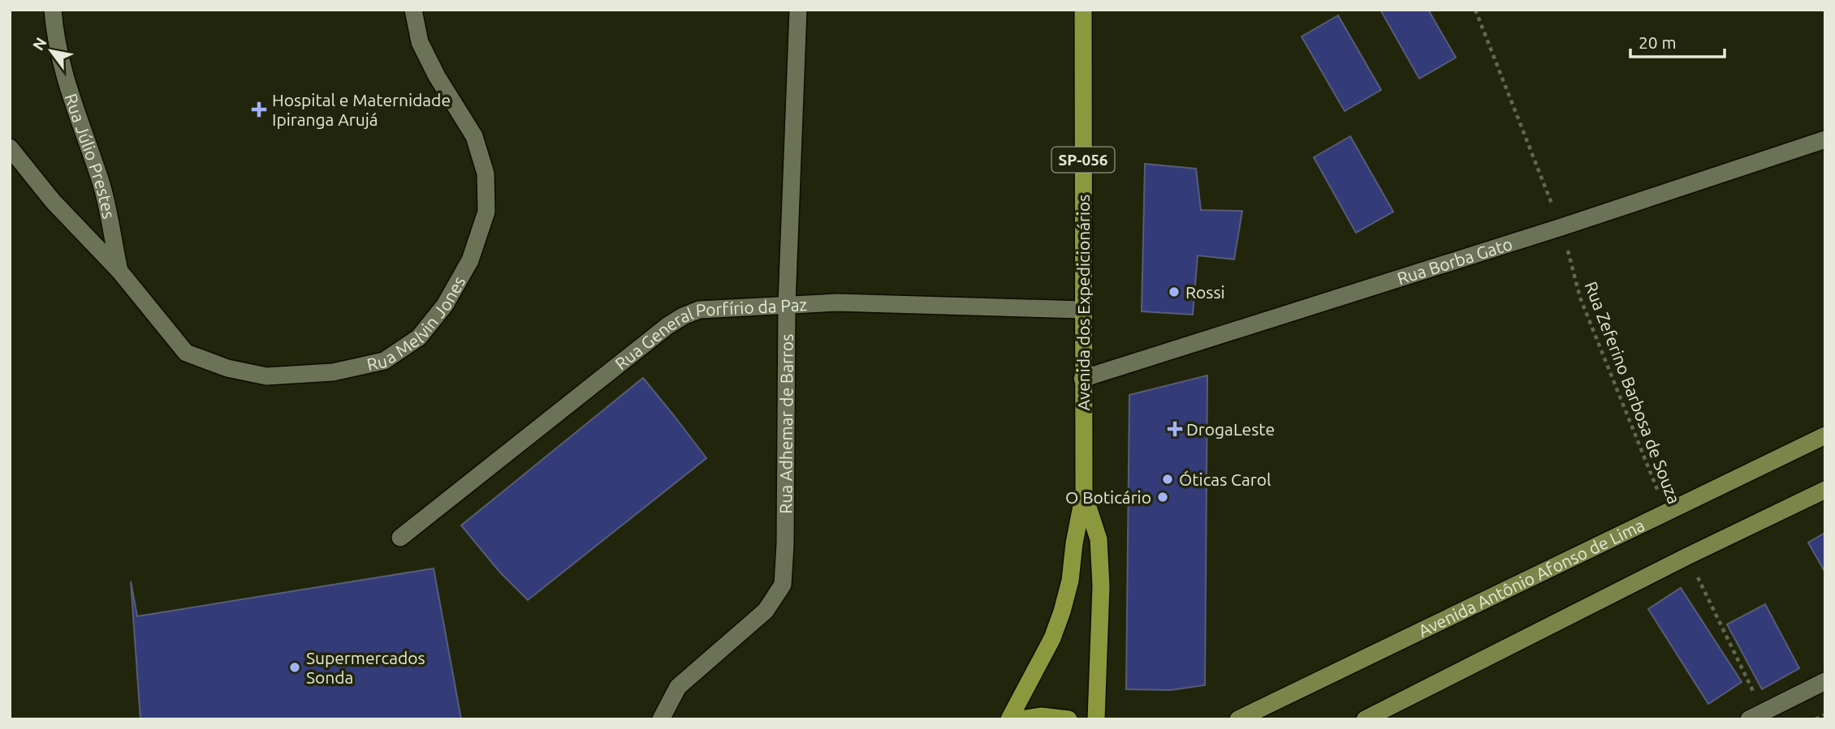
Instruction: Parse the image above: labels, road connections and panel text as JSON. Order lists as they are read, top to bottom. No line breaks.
{"streets":{"main road":["SP-056","Avenida dos Expedicionários","Avenida Antônio Afonso de Lima"],"street":["Rua Júlio Prestes","Rua Borba Gato","Rua Melvin Jones","Rua General Porfírio da Paz","Rua Adhemar de Barros"],"path":["Rua Zeferino Barbosa de Souza"]},"crossings":[["Rua Júlio Prestes","Rua Melvin Jones"],["Rua Borba Gato","Avenida dos Expedicionários"],["Rua Borba Gato","Rua Zeferino Barbosa de Souza"],["Avenida dos Expedicionários","Rua General Porfírio da Paz"],["Rua General Porfírio da Paz","Rua Adhemar de Barros"],["Rua Zeferino Barbosa de Souza","Avenida Antônio Afonso de Lima"]],"places":{"health":["Hospital e Maternidade Ipiranga Arujá","DrogaLeste"],"other":["Rossi","Óticas Carol","O Boticário","Supermercados Sonda"]},"scale_bar":"20 m","north":"top left"}
